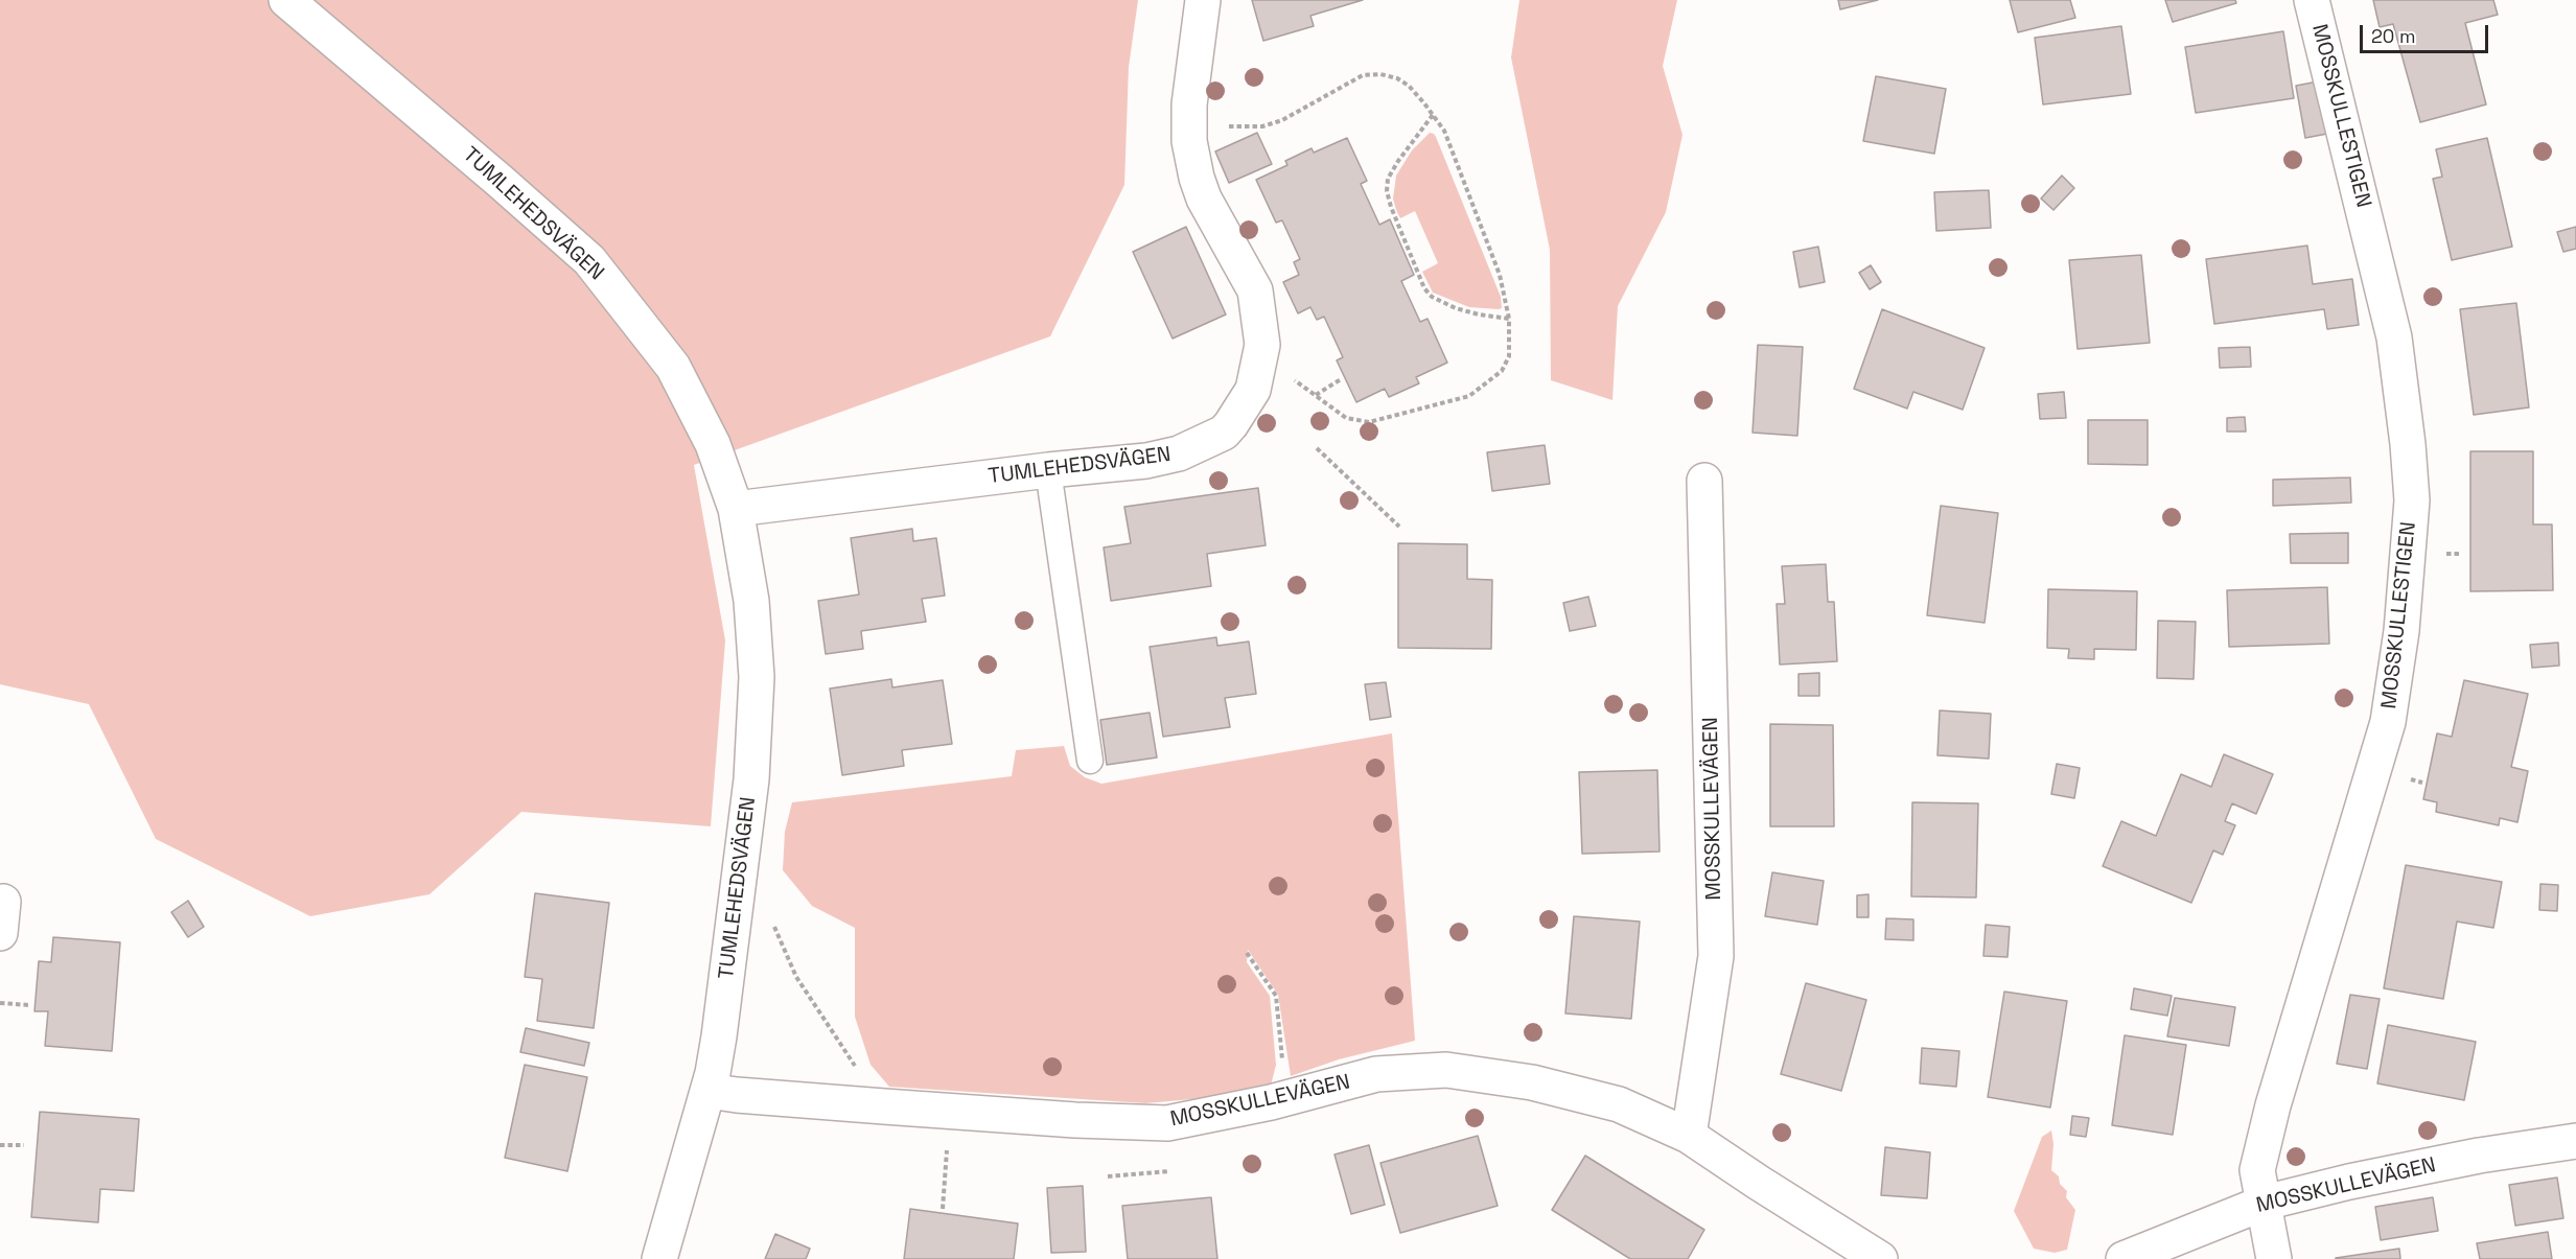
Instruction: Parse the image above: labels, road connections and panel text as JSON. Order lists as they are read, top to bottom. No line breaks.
{"streets":{"street":["MOSSKULLESTIGEN","TUMLEHEDSVÄGEN","MOSSKULLEVÄGEN"]},"crossings":[["MOSSKULLESTIGEN","MOSSKULLEVÄGEN"],["TUMLEHEDSVÄGEN","MOSSKULLEVÄGEN"]],"scale_bar":"20 m"}
